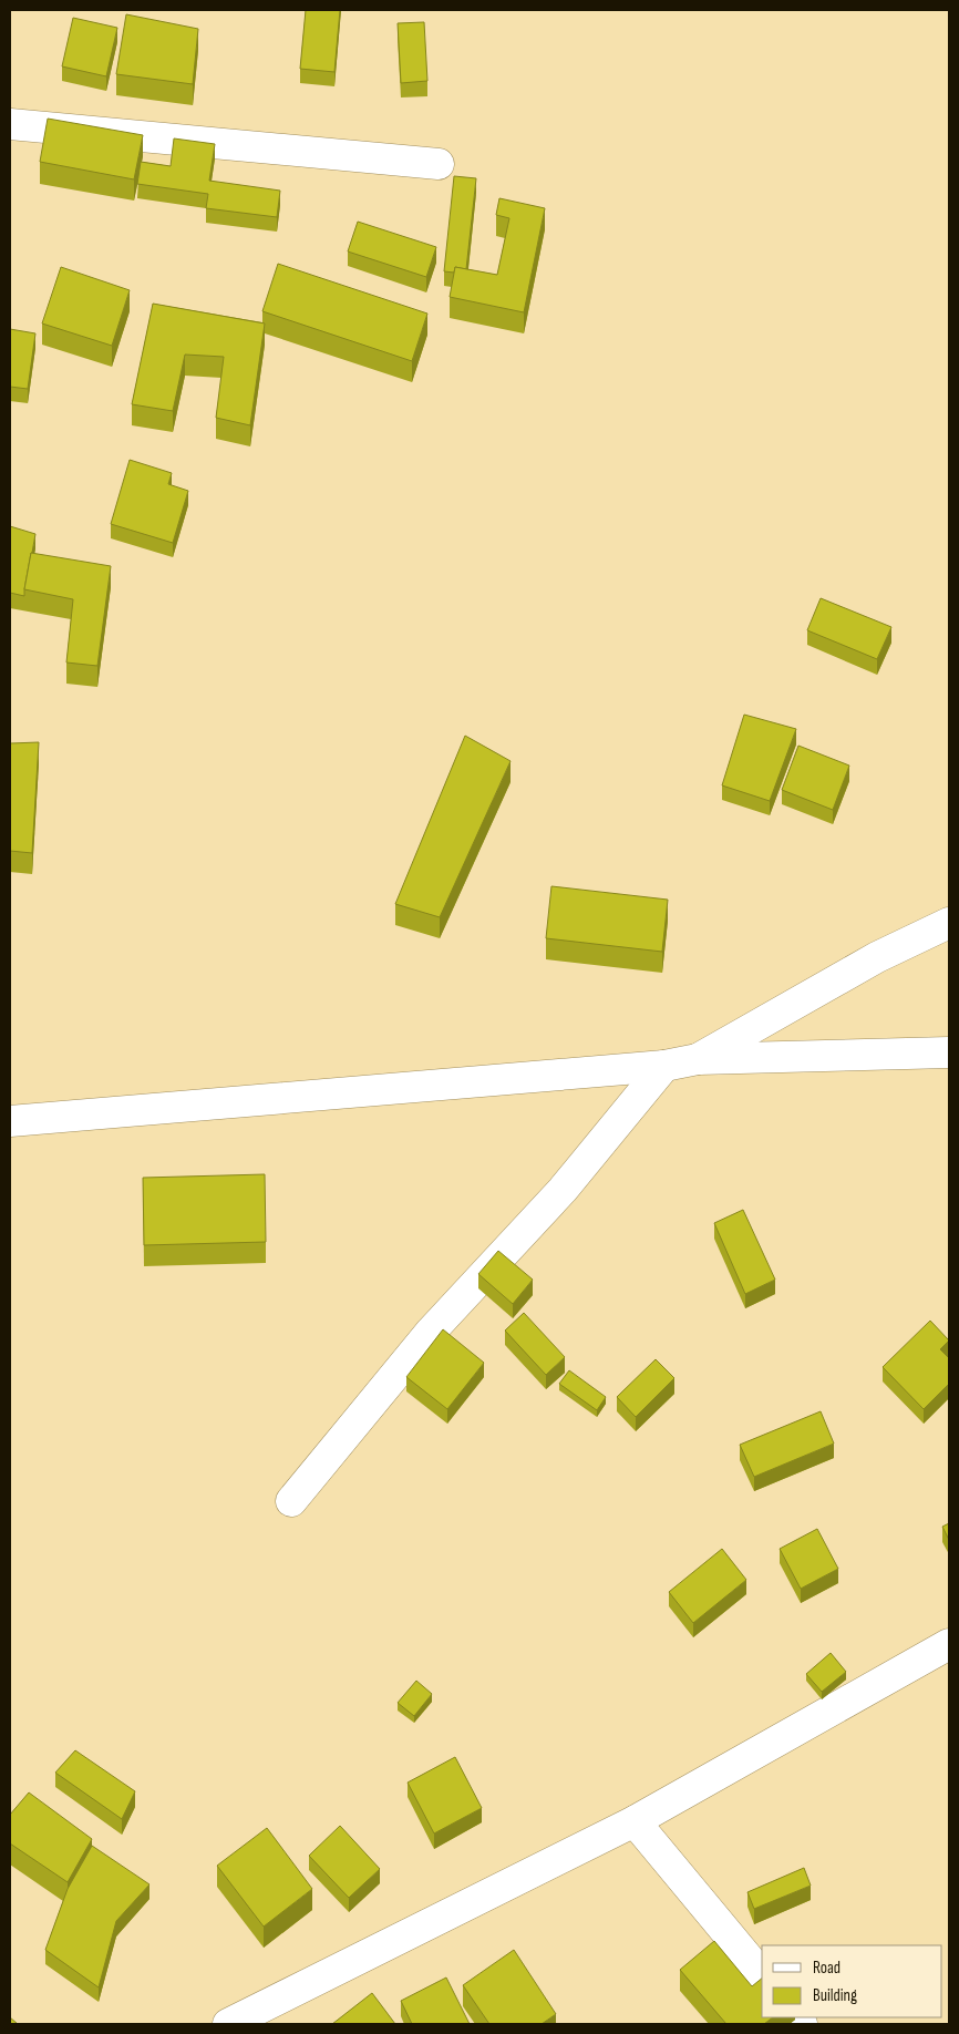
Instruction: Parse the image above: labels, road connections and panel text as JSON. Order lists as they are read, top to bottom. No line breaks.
{"legend":["Road","Building"]}
